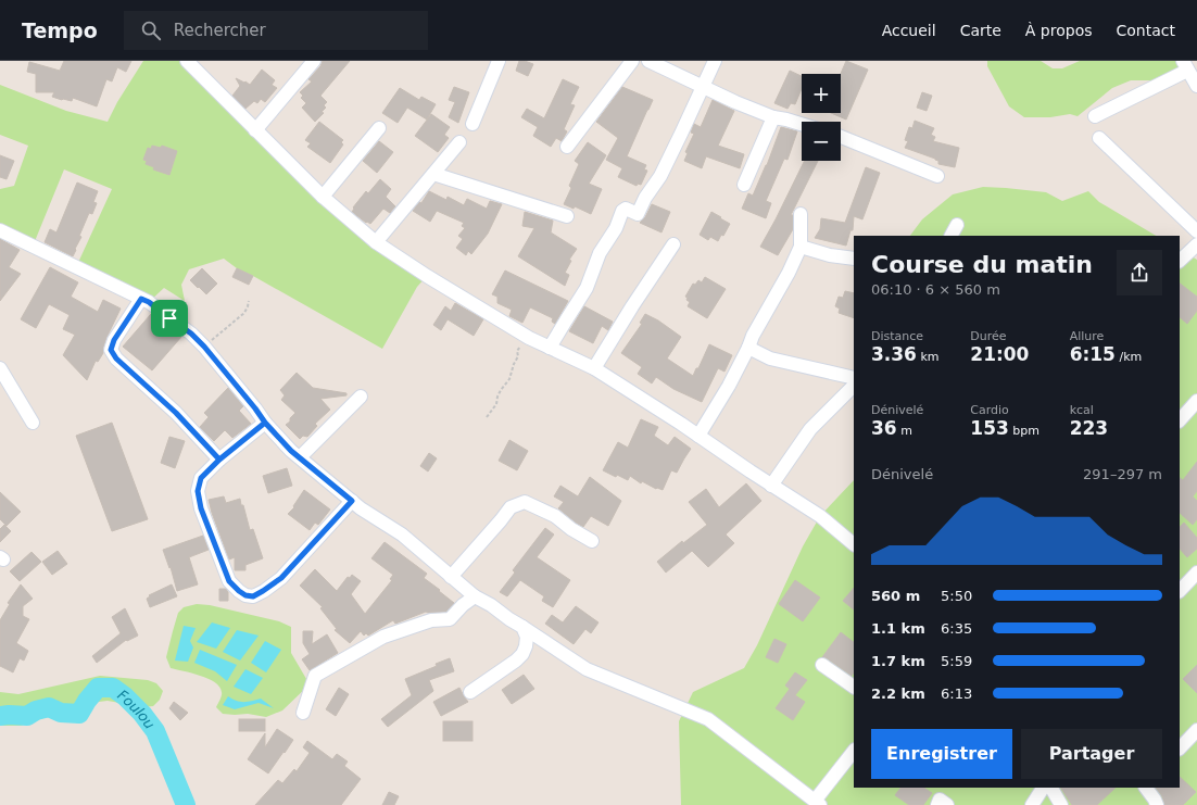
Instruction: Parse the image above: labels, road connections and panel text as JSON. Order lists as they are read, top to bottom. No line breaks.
{"water":["Foulou"],"page":{"header":"Tempo","search":"Rechercher","nav":["Accueil","Carte","À propos","Contact"],"map_buttons":["+","−"],"heading":["Course du matin","06:10 · 6 × 560 m"],"stats":[["Distance","3.36 km"],["Durée","21:00"],["Allure","6:15 /km"],["Dénivelé","36 m"],["Cardio","153 bpm"],["kcal","223"]],"chart":["Dénivelé","291–297 m"],"list":[{"name":"560 m","note":"5:50"},{"name":"1.1 km","note":"6:35"},{"name":"1.7 km","note":"5:59"},{"name":"2.2 km","note":"6:13"}],"buttons":["Enregistrer","Partager"]}}
